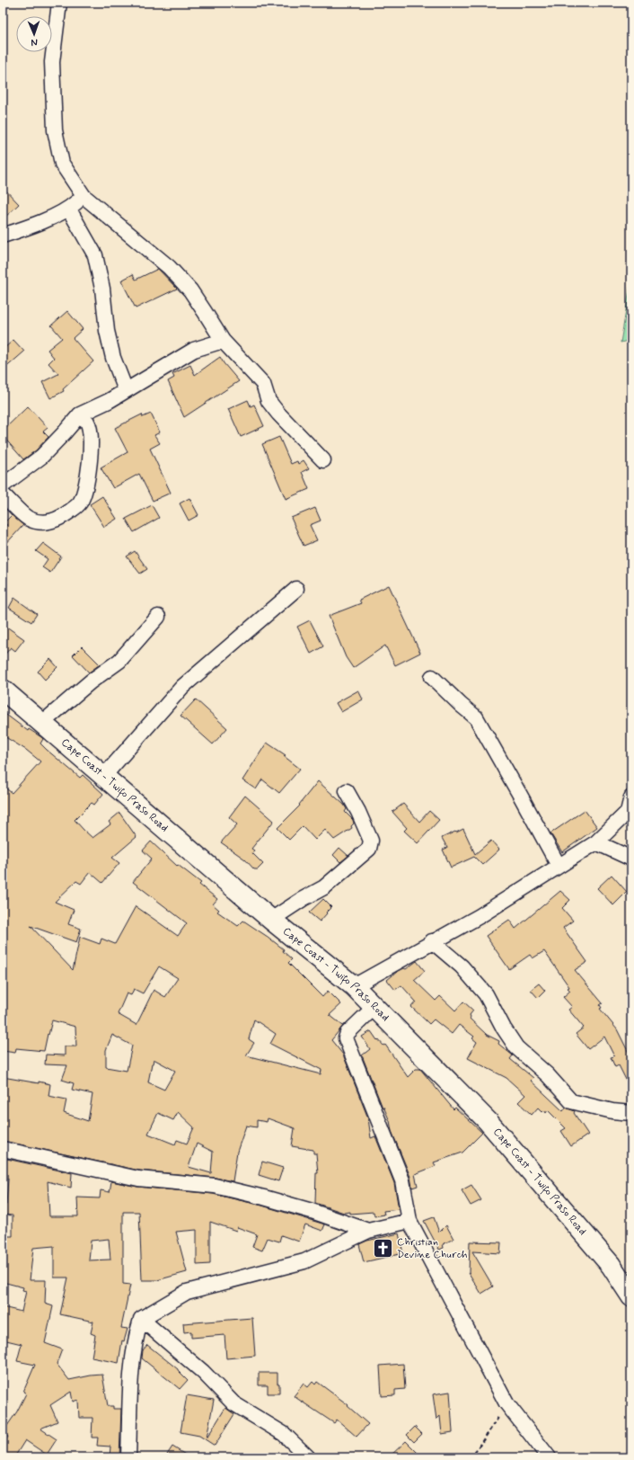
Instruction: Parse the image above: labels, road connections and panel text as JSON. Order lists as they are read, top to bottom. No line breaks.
{"streets":{"main road":["Cape Coast - Twifo Praso Road"]},"places":{"church":["Christian Devine Church"]},"north":"bottom"}
